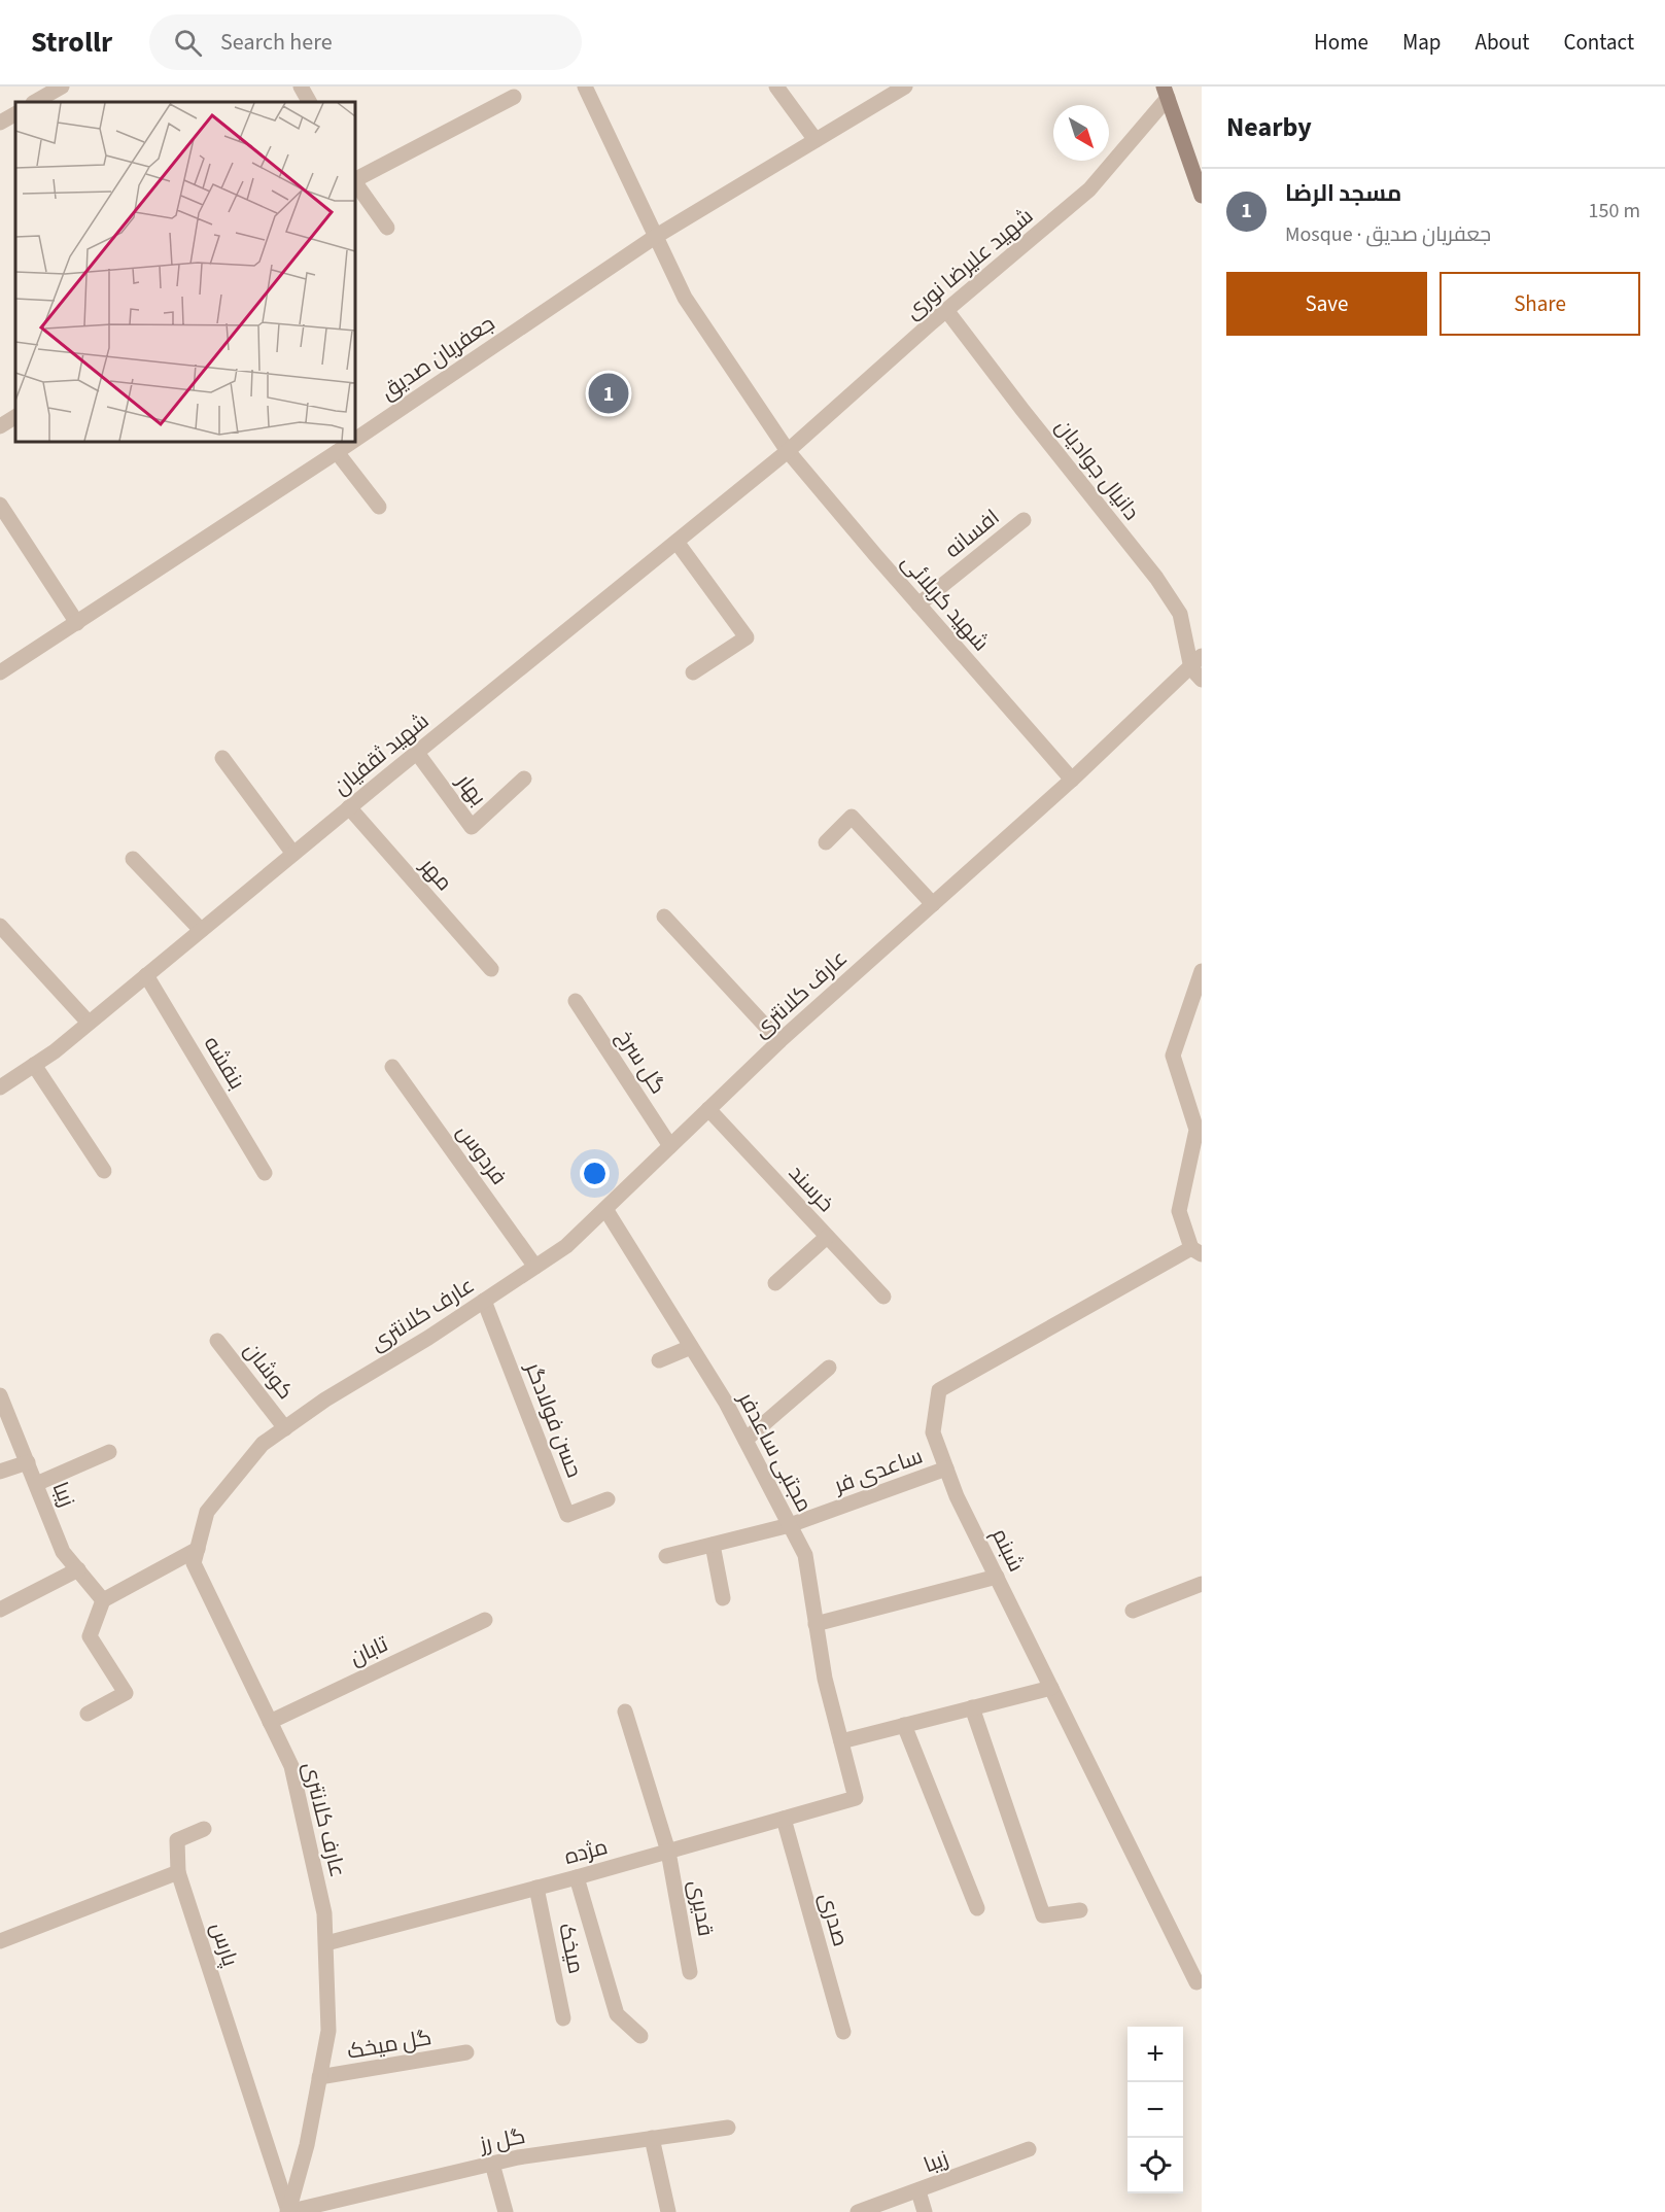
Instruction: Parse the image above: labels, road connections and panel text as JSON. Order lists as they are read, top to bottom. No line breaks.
{"streets":{"street":["شهید علیرضا نوری","جعفریان صدیق","دانیال جوادیان","افسانه","شهید کربلائی","شهید ثقفیان","بهار","مهر","عارف کلانتری","گل سرخ","بنفشه","فردوس","خرسند","کوشان","حسن فولادگر","مجتبی ساعدفر","ساعدی فر","زیبا","شبنم","تابان","مژده","قدیری","صدری","پارس","میخک","گل میخک","گل رز"]},"crossings":[["شهید علیرضا نوری","دانیال جوادیان"],["شهید علیرضا نوری","شهید کربلائی"],["شهید علیرضا نوری","شهید ثقفیان"],["جعفریان صدیق","شهید کربلائی"],["دانیال جوادیان","عارف کلانتری"],["افسانه","شهید کربلائی"],["شهید کربلائی","شهید ثقفیان"],["شهید کربلائی","عارف کلانتری"],["شهید ثقفیان","بهار"],["شهید ثقفیان","مهر"],["شهید ثقفیان","بنفشه"],["عارف کلانتری","گل سرخ"],["عارف کلانتری","فردوس"],["عارف کلانتری","خرسند"],["عارف کلانتری","کوشان"],["عارف کلانتری","حسن فولادگر"],["عارف کلانتری","مجتبی ساعدفر"],["عارف کلانتری","تابان"],["عارف کلانتری","مژده"],["عارف کلانتری","پارس"],["عارف کلانتری","گل میخک"],["عارف کلانتری","گل رز"],["مجتبی ساعدفر","ساعدی فر"],["مجتبی ساعدفر","مژده"],["ساعدی فر","شبنم"],["مژده","قدیری"],["مژده","صدری"],["مژده","میخک"],["پارس","گل رز"]],"north":"bottom right","page":{"header":"Strollr","search":"Search here","nav":["Home","Map","About","Contact"],"heading":"Nearby","list":[{"mark":"1","name":"مسجد الرضا","note":"Mosque · جعفریان صدیق","value":"150 m"}],"buttons":["Save","Share"],"pins":"1","map_buttons":["+","−"]}}
